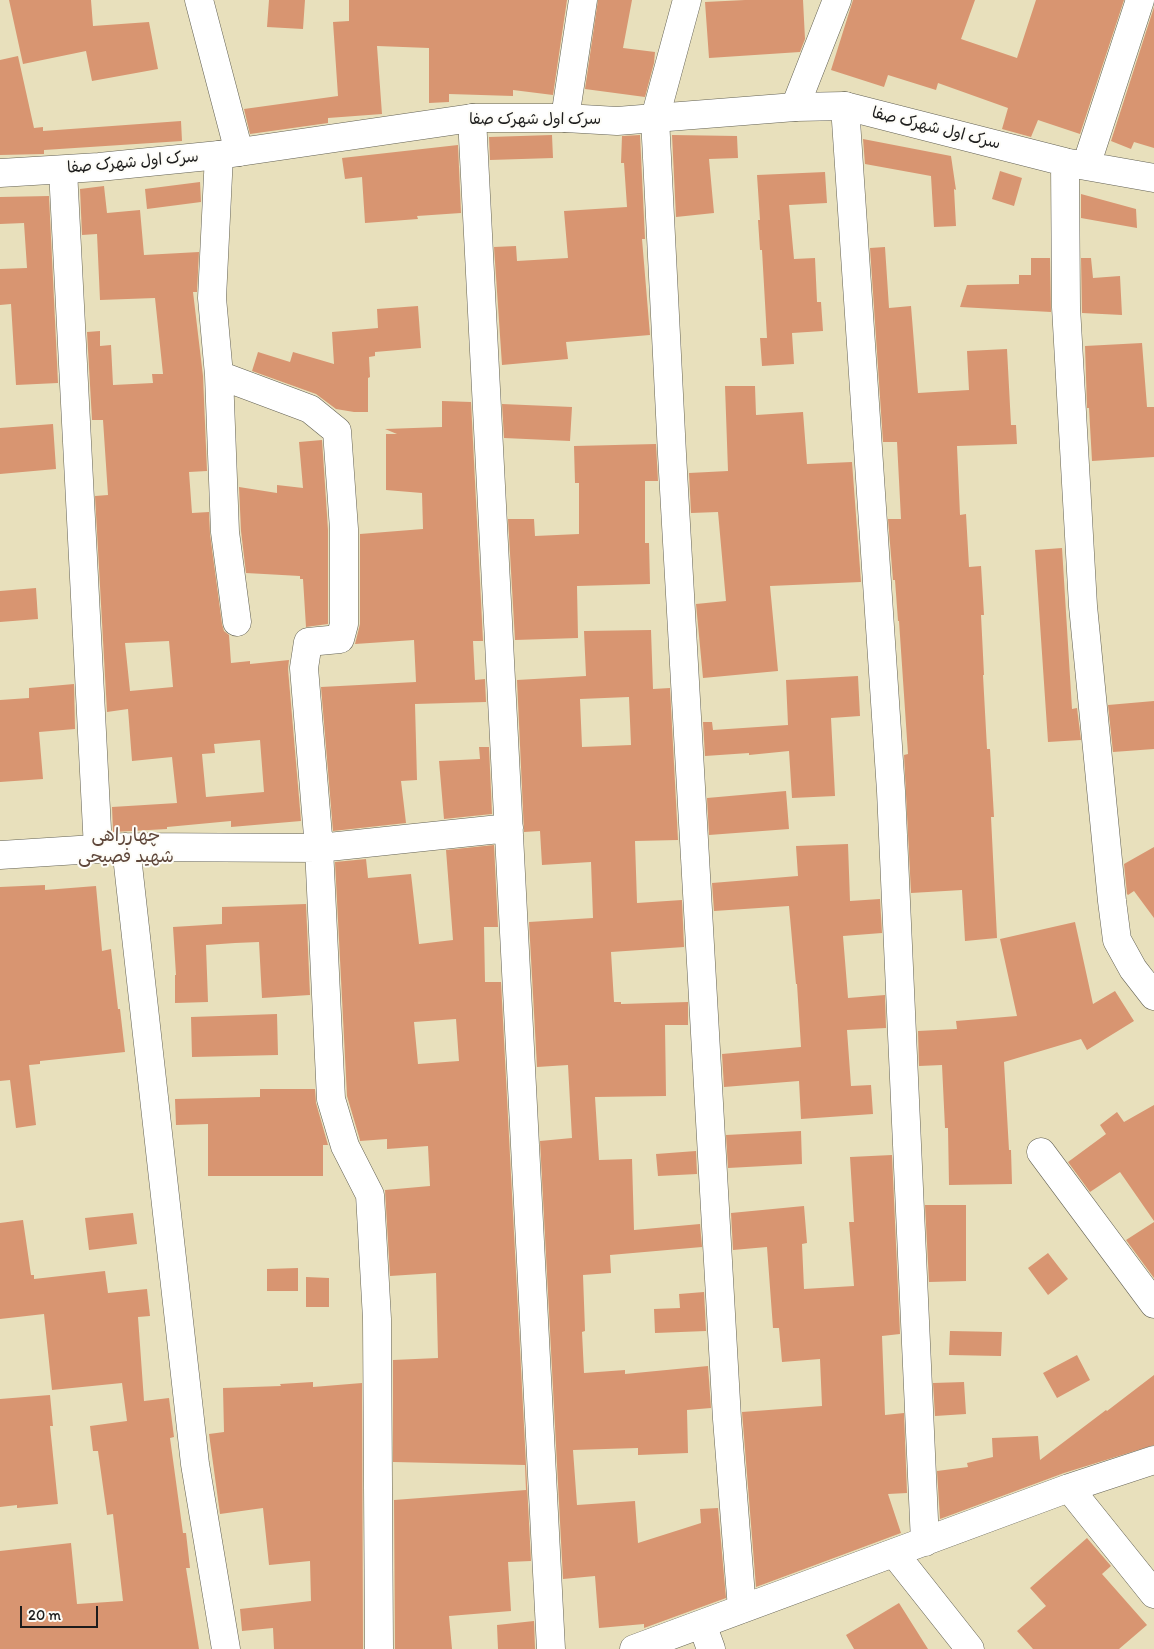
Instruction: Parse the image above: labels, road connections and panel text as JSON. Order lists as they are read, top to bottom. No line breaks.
{"streets":{"street":["سرک اول شهرک صفا"]},"districts":["چهارراهی شهید فصیحی"],"scale_bar":"20 m"}
